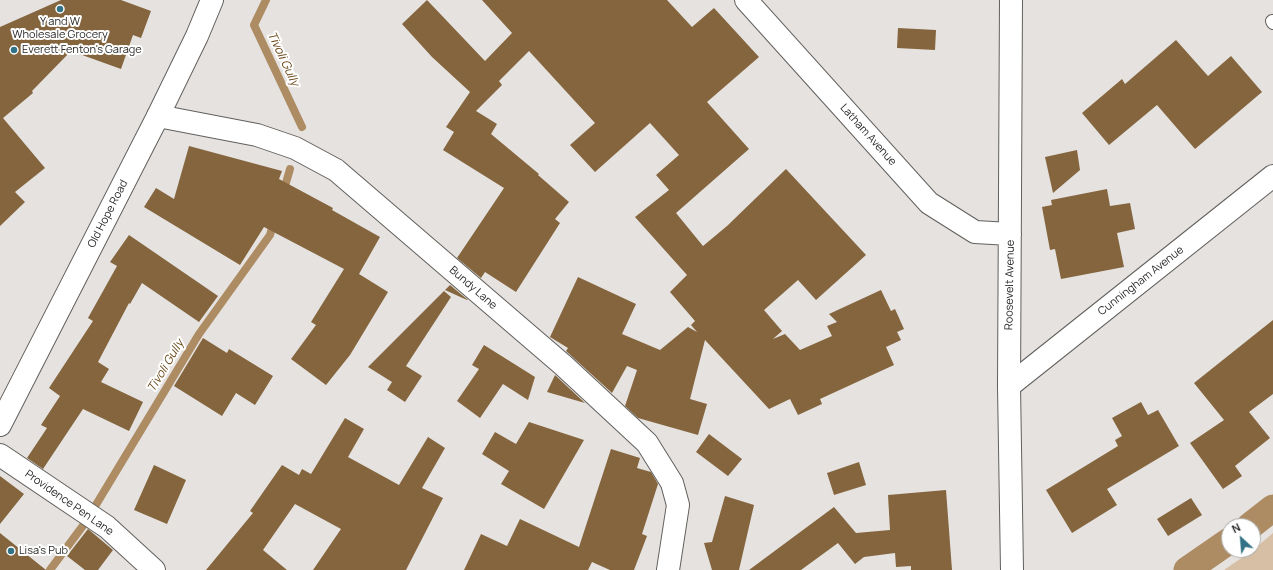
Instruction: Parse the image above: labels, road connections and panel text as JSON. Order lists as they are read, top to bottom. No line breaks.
{"streets":{"street":["Latham Avenue","Old Hope Road","Cunningham Avenue","Roosevelt Avenue","Bundy Lane","Providence Pen Lane"]},"crossings":[["Latham Avenue","Roosevelt Avenue"],["Old Hope Road","Bundy Lane"],["Cunningham Avenue","Roosevelt Avenue"]],"water":["Tivoli Gully"],"places":["Y and W Wholesale Grocery","Everett Fenton's Garage","Lisa's Pub"],"north":"top left"}
